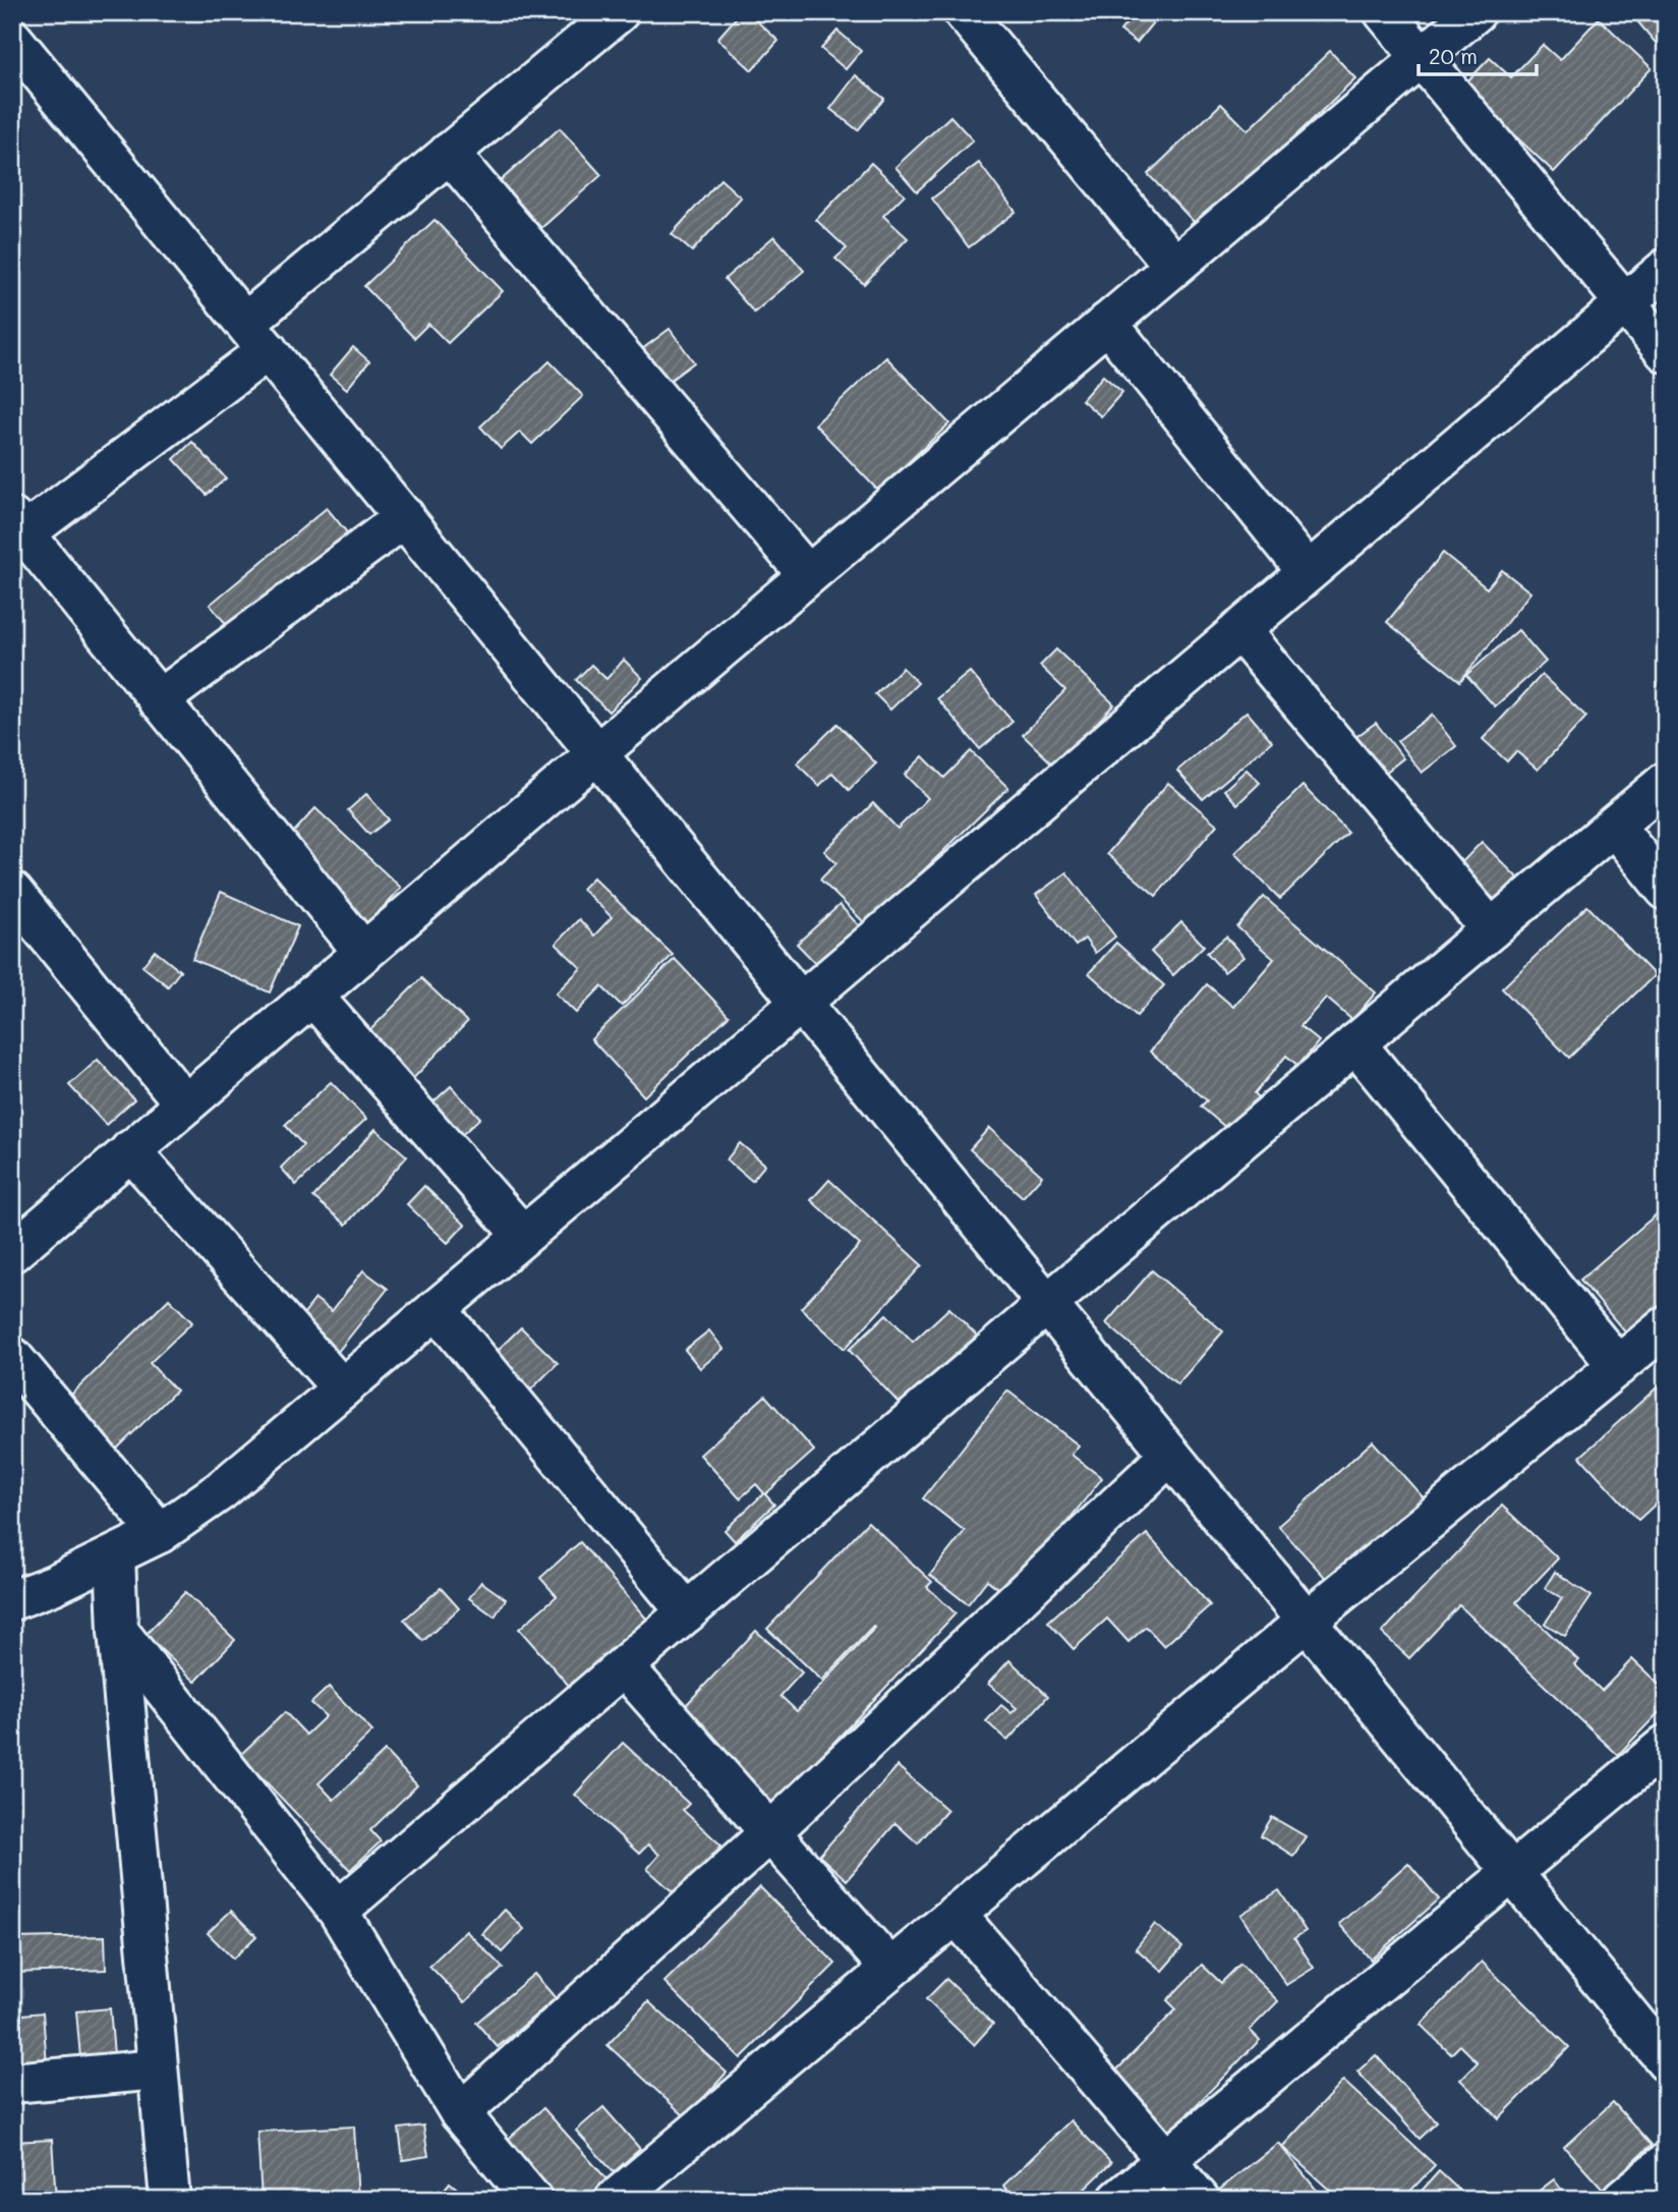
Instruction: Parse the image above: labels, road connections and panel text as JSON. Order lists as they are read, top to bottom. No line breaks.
{"scale_bar":"20 m"}
